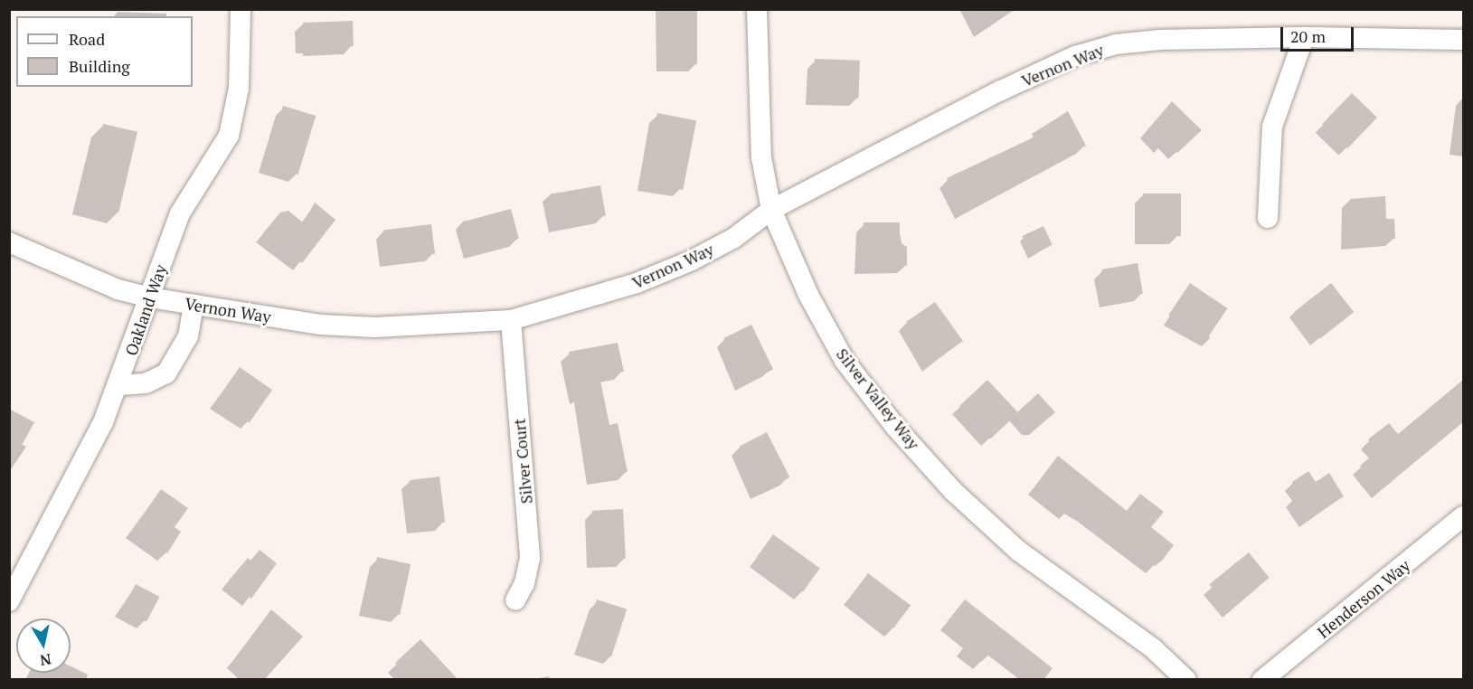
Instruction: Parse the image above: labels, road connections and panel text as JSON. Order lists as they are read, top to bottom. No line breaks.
{"streets":{"street":["Vernon Way","Oakland Way","Silver Valley Way","Silver Court","Henderson Way"]},"crossings":[["Vernon Way","Oakland Way"],["Vernon Way","Silver Valley Way"],["Vernon Way","Silver Court"]],"legend":["Road","Building"],"scale_bar":"20 m","north":"bottom"}
